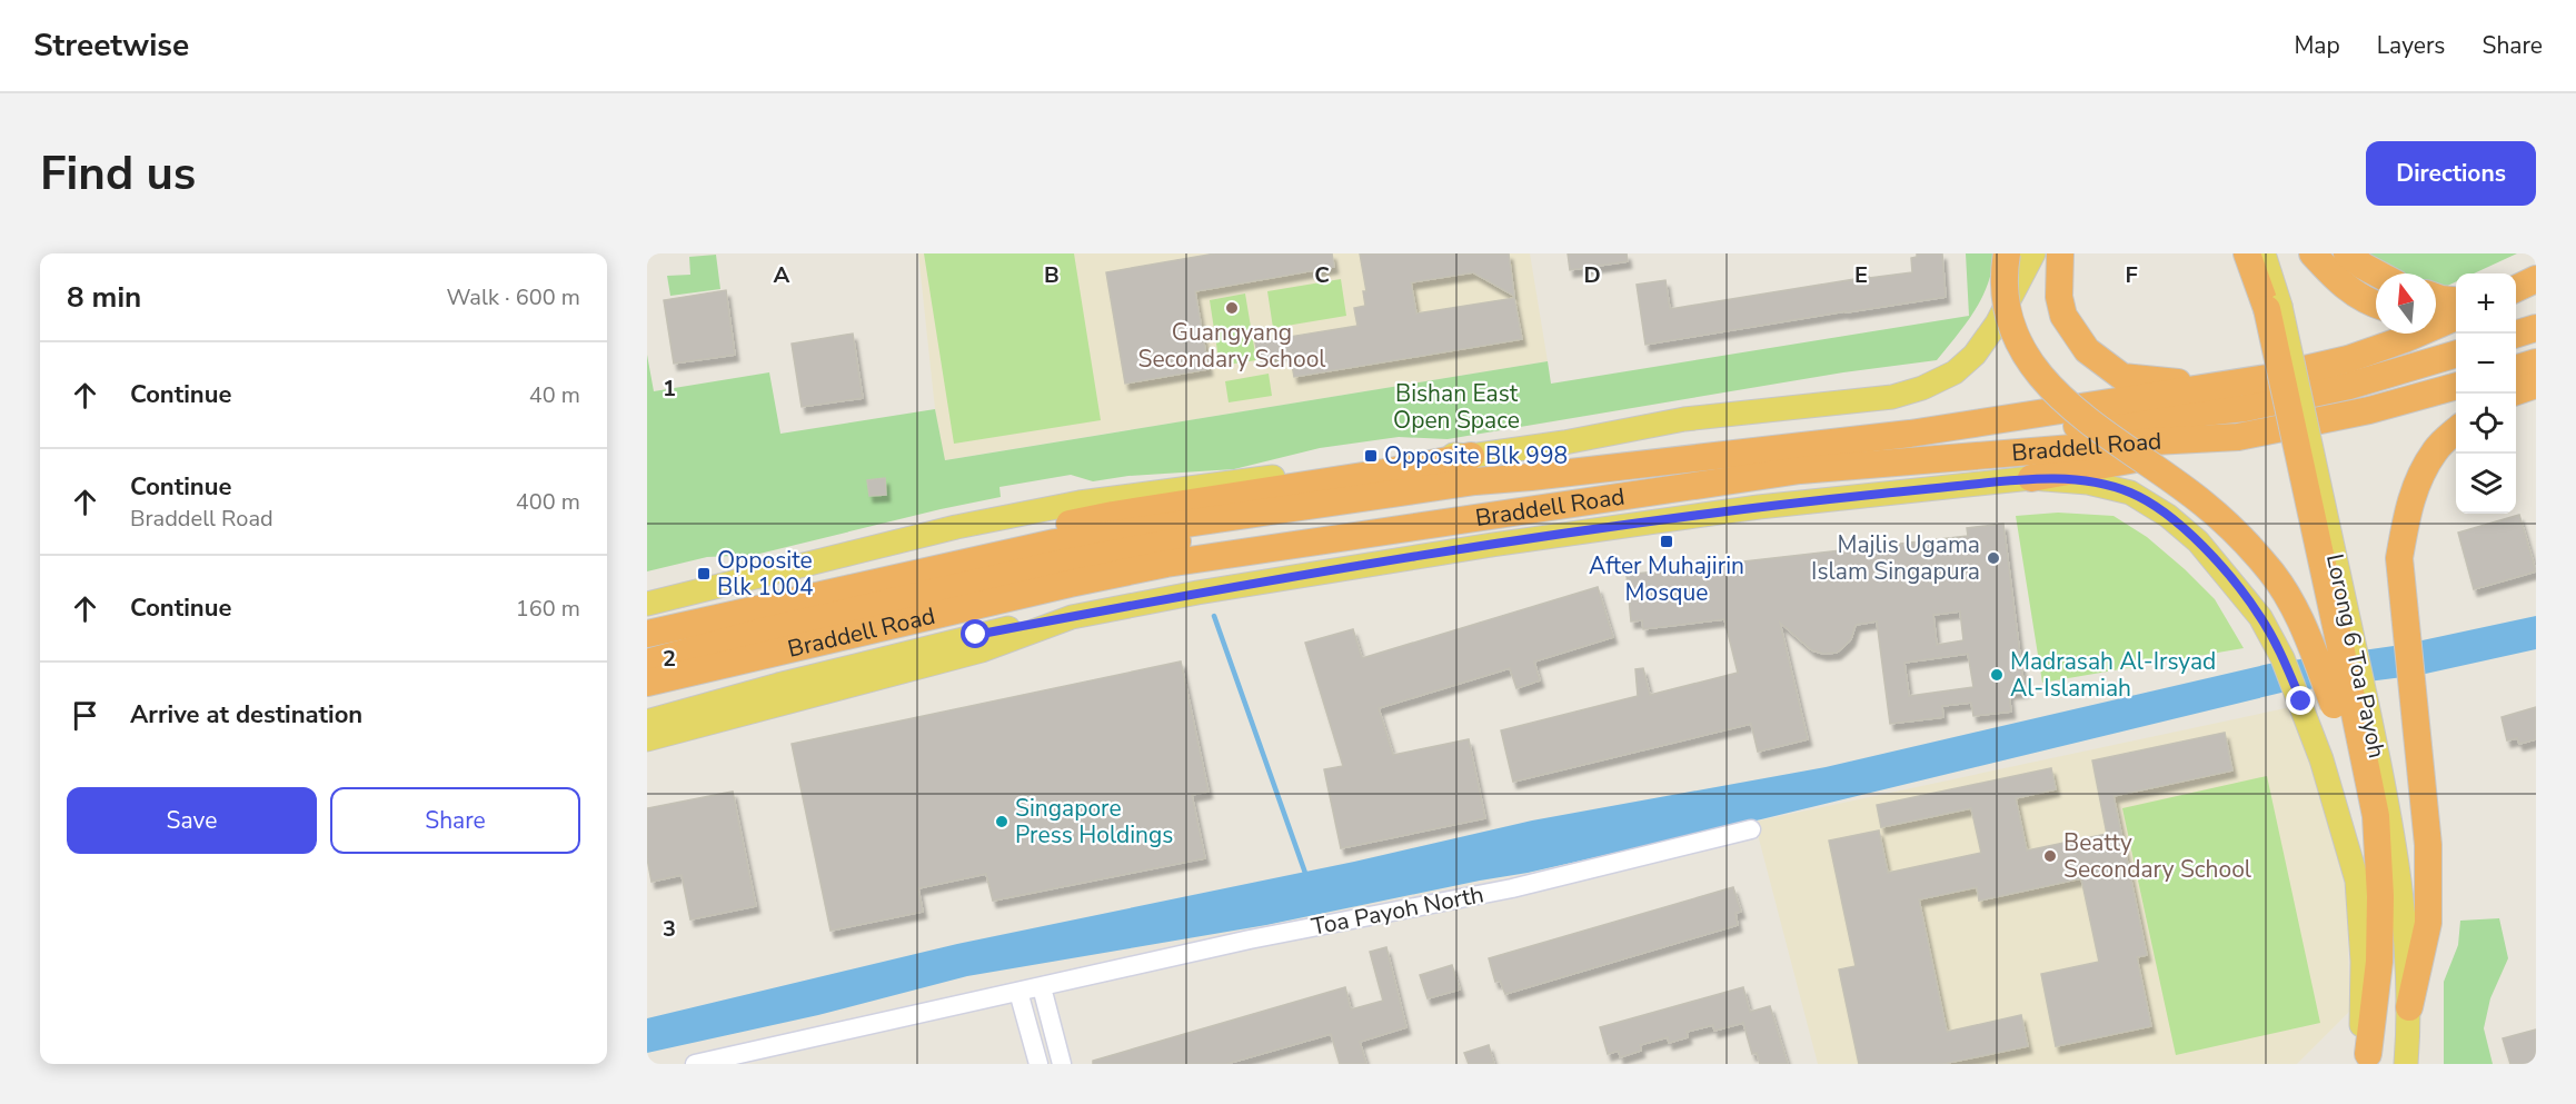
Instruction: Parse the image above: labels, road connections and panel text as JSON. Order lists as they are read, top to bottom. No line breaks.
{"streets":{"highway":["Braddell Road"],"main road":["Lorong 6 Toa Payoh"],"street":["Toa Payoh North"]},"parks":["Bishan East Open Space"],"places":{"other":["Guangyang Secondary School","Majlis Ugama Islam Singapura","Madrasah Al-Irsyad Al-Islamiah","Singapore Press Holdings","Beatty Secondary School"],"transit":["Opposite Blk 998","After Muhajirin Mosque","Opposite Blk 1004"]},"north":"top","page":{"header":"Streetwise","nav":["Map","Layers","Share"],"buttons":["Directions",["Save","Share"]],"title":"Find us","heading":["8 min","Walk · 600 m"],"map_buttons":["+","−"],"list":[["Continue","40 m"],["Continue","Braddell Road","400 m"],["Continue","160 m"],"Arrive at destination"]},"grid":{"columns":["A","B","C","D","E","F"],"rows":["1","2","3"]}}
